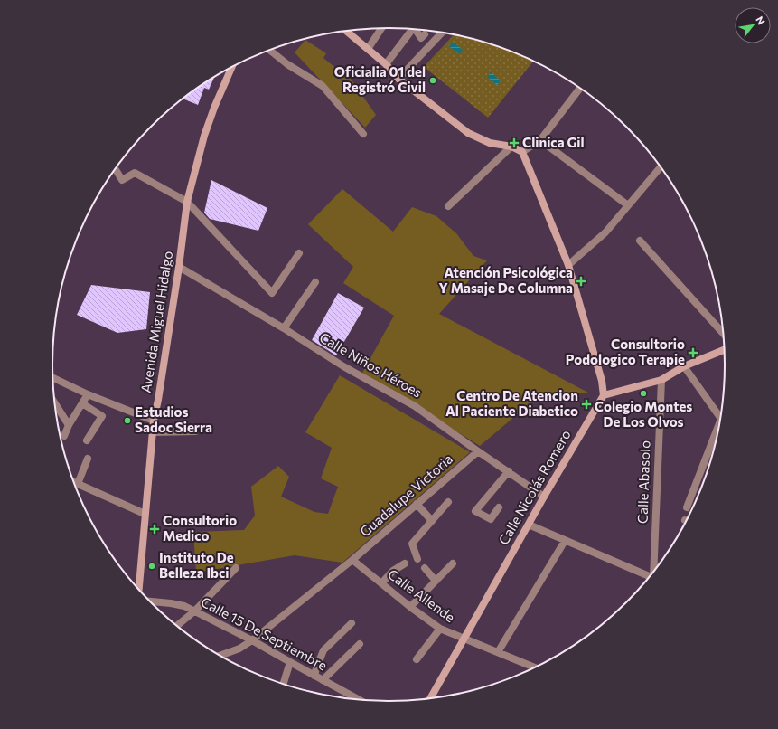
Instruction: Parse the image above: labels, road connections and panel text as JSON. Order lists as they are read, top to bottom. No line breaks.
{"streets":{"main road":["Avenida Miguel Hidalgo","Calle Nicolás Romero"],"street":["Calle Niños Héroes","Calle Abasolo","Guadalupe Victoria","Calle Allende","Calle 15 De Septiembre"]},"crossings":[["Avenida Miguel Hidalgo","Calle Niños Héroes"],["Calle Niños Héroes","Calle Nicolás Romero"],["Calle Niños Héroes","Guadalupe Victoria"],["Calle Nicolás Romero","Calle Allende"],["Guadalupe Victoria","Calle Allende"],["Guadalupe Victoria","Calle 15 De Septiembre"]],"places":{"other":["Oficialia 01 del Registró Civil","Colegio Montes De Los Olvos","Estudios Sadoc Sierra","Instituto De Belleza Ibci"],"health":["Clinica Gil","Atención Psicológica Y Masaje De Columna","Consultorio Podologico Terapie","Centro De Atencion Al Paciente Diabetico","Consultorio Medico"]},"north":"top right"}
